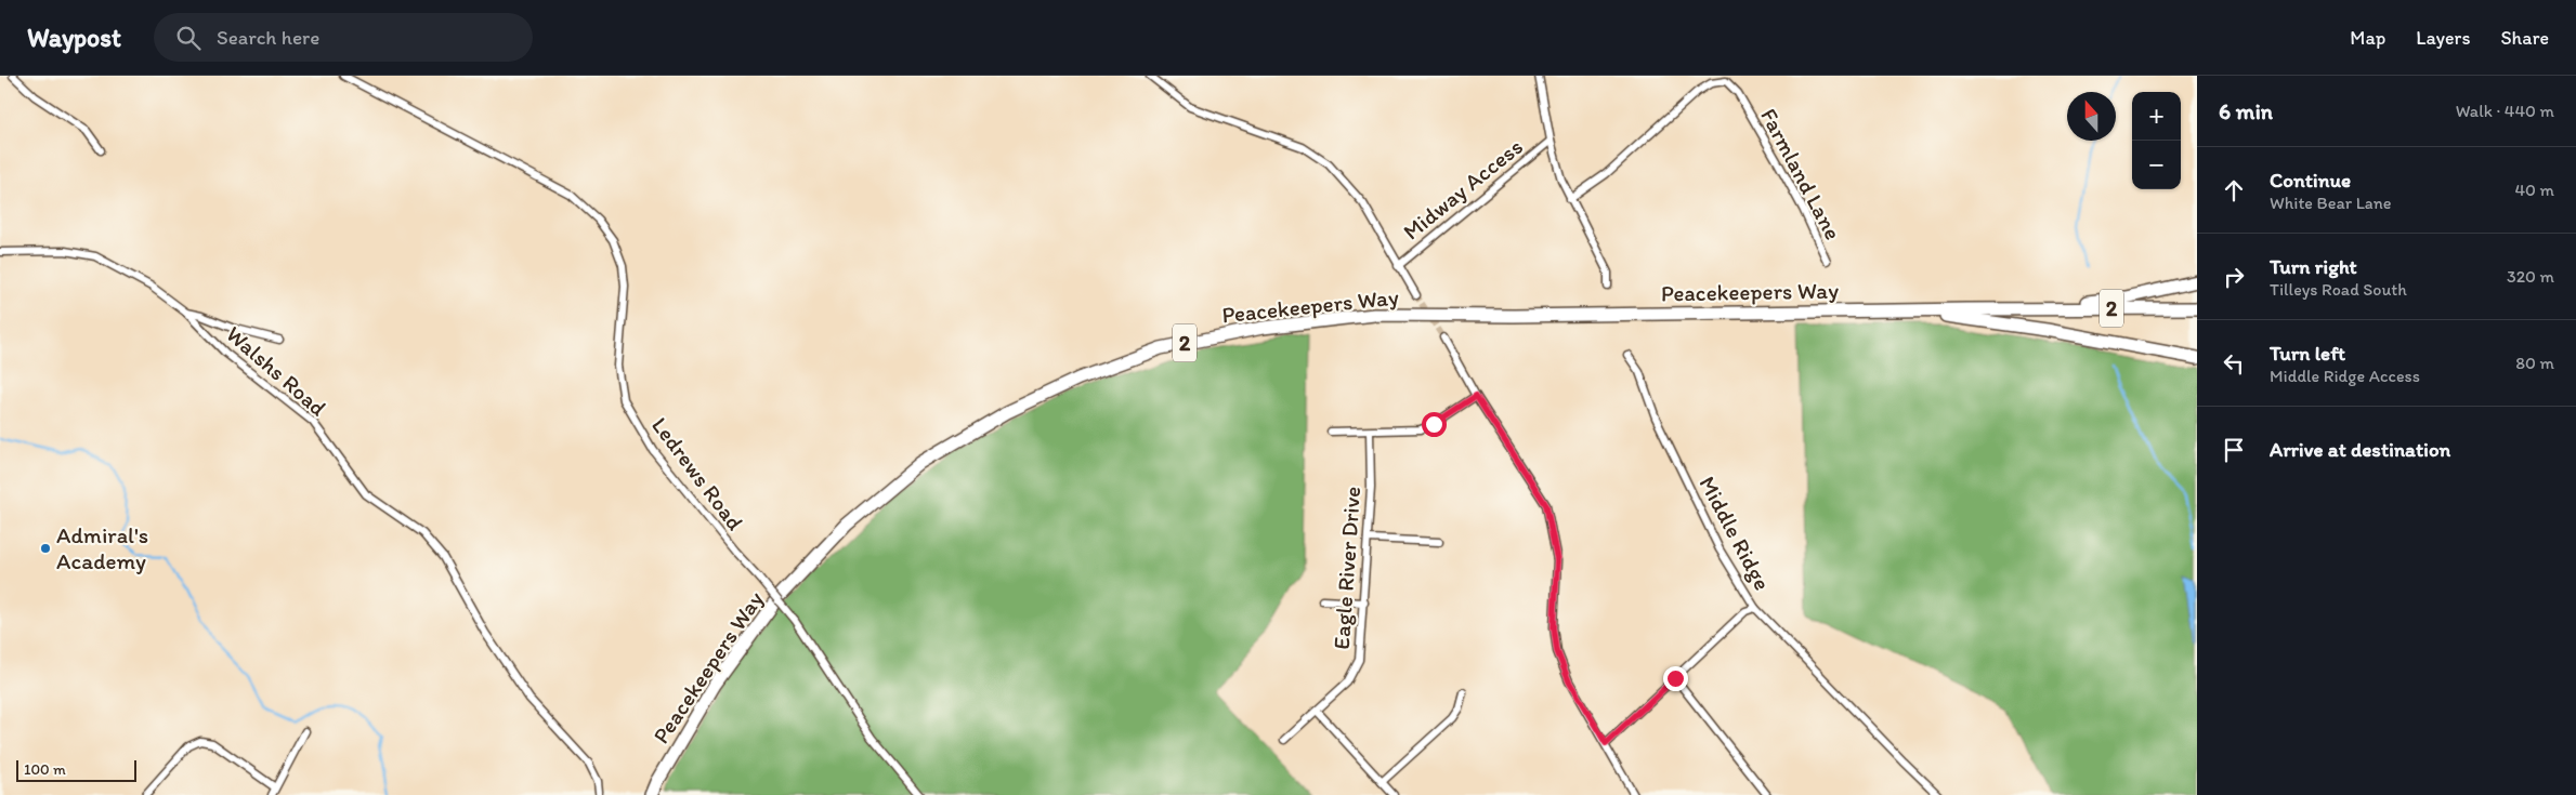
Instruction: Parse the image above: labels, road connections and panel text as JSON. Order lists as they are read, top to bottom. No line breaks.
{"streets":{"highway":["Peacekeepers Way","2"],"street":["Farmland Lane","Midway Access","Walshs Road","Ledrews Road","Middle Ridge","Eagle River Drive"]},"places":["Admiral's Academy"],"scale_bar":"100 m","north":"top","page":{"header":"Waypost","search":"Search here","nav":["Map","Layers","Share"],"heading":["6 min","Walk · 440 m"],"map_buttons":["+","−"],"list":[["Continue","White Bear Lane","40 m"],["Turn right","Tilleys Road South","320 m"],["Turn left","Middle Ridge Access","80 m"],"Arrive at destination"],"scale":"100 m"}}
